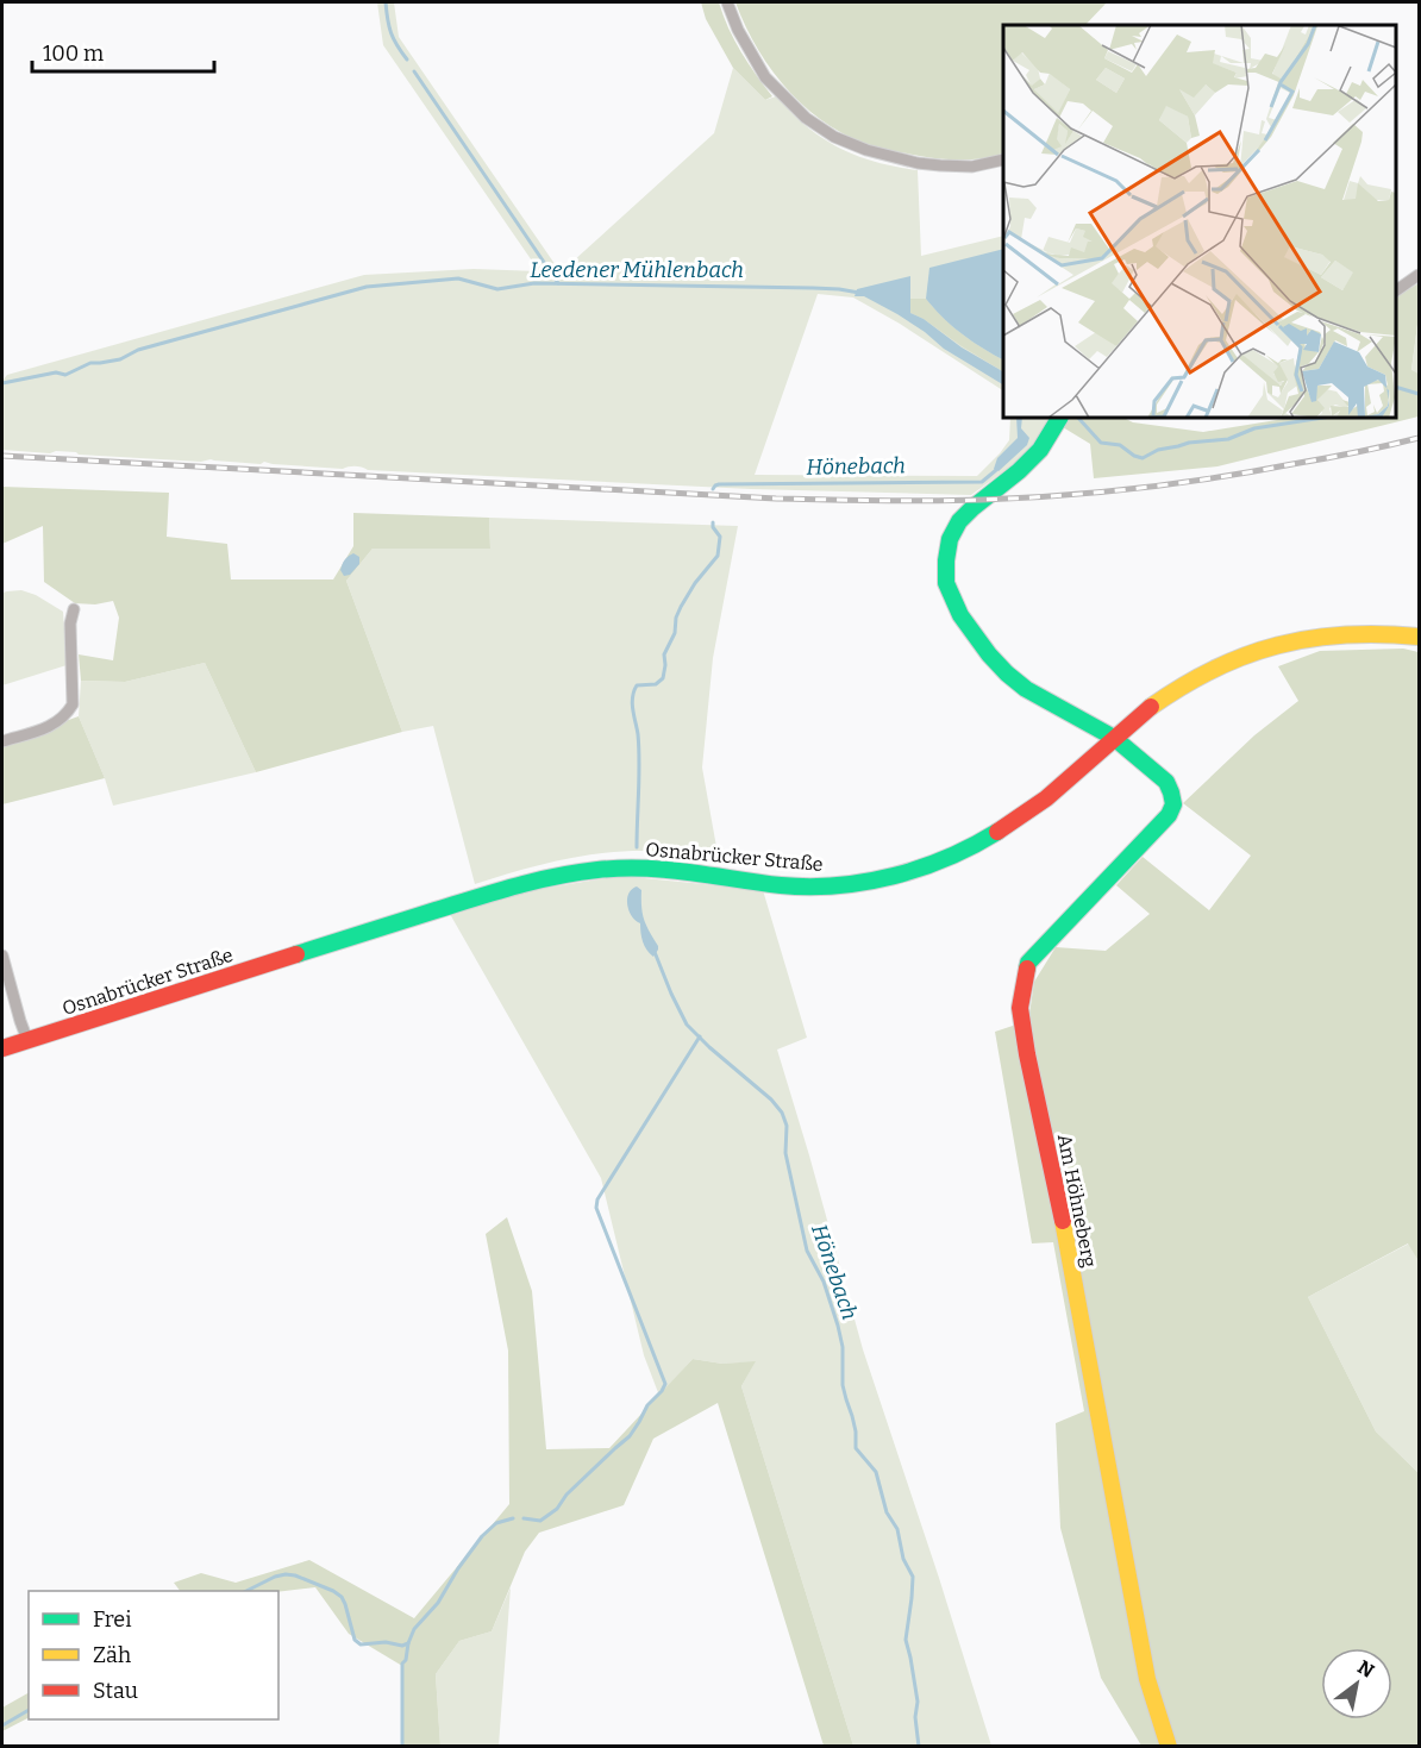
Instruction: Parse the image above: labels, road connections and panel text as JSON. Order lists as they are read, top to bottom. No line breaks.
{"streets":{"street":["Osnabrücker Straße","Am Höhneberg"]},"crossings":[["Osnabrücker Straße","Am Höhneberg"]],"water":["Leedener Mühlenbach","Hönebach"],"legend":["Frei","Zäh","Stau"],"scale_bar":"100 m","north":"top right"}
